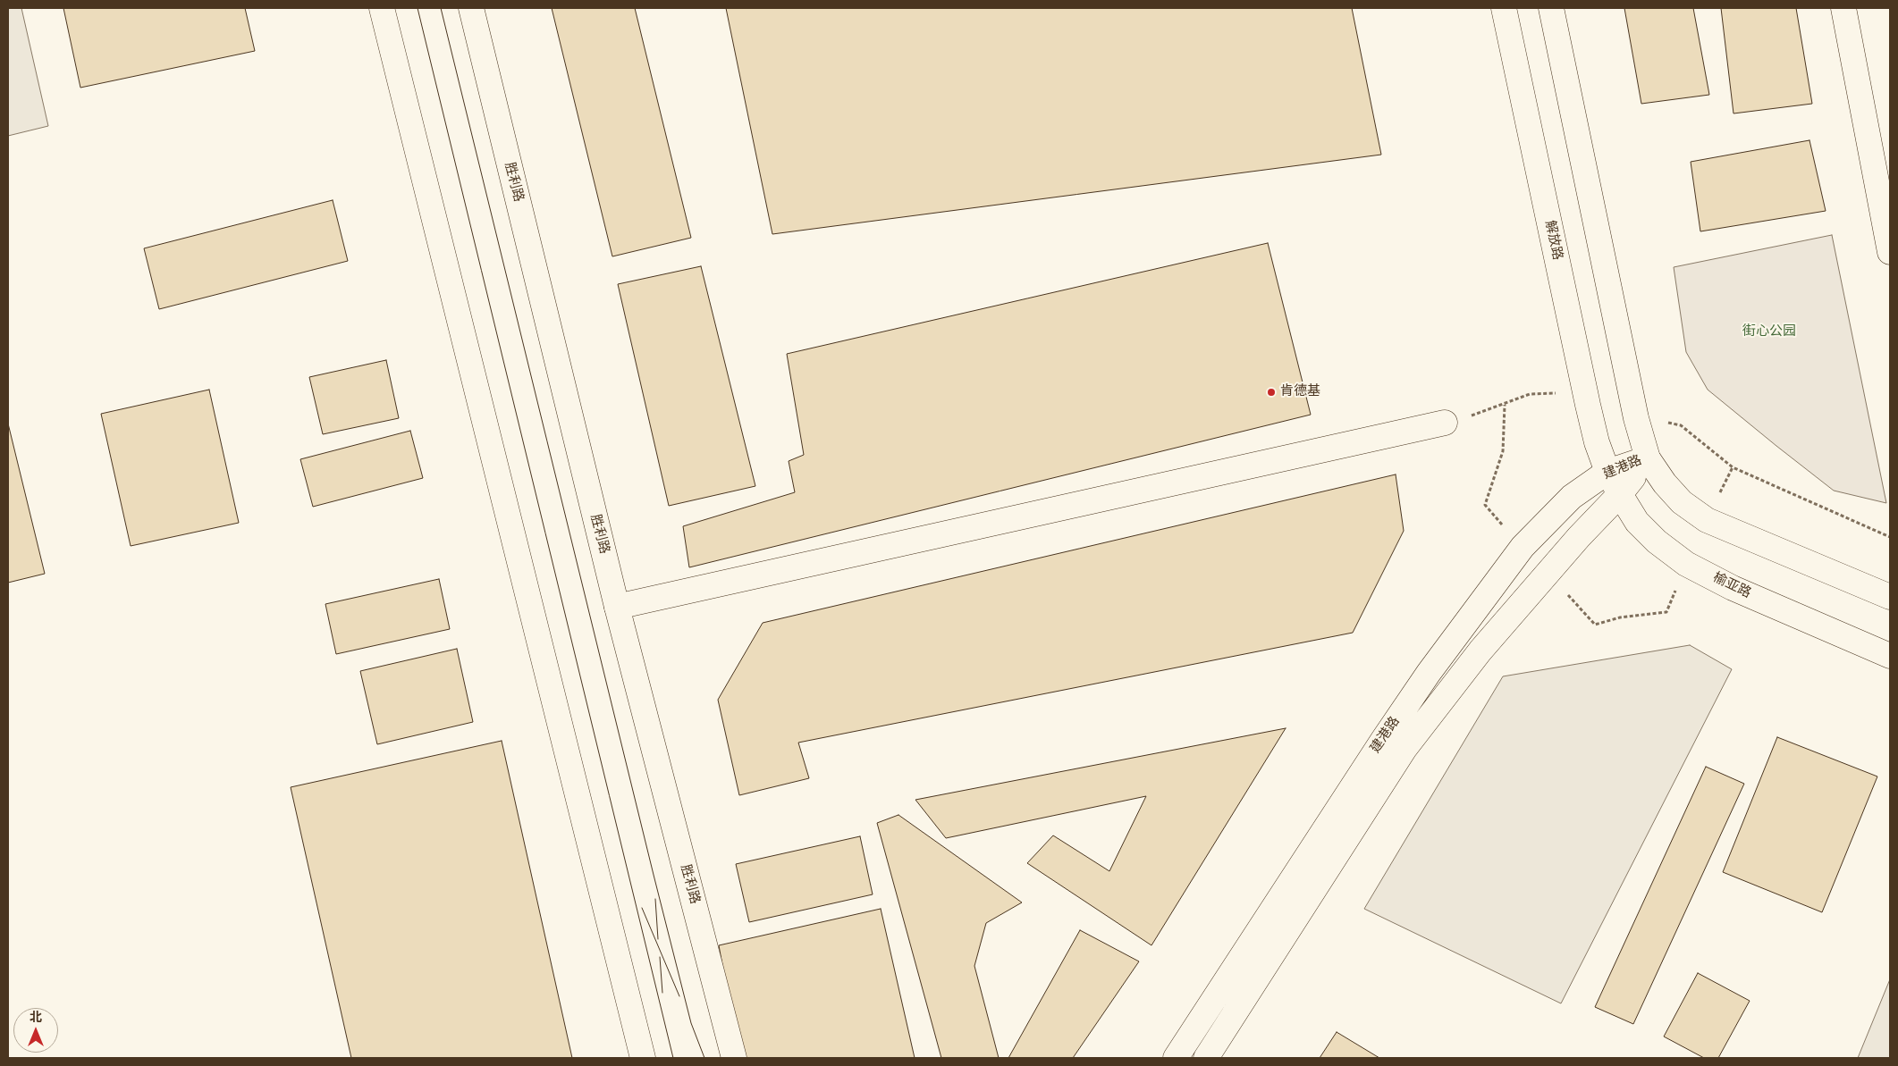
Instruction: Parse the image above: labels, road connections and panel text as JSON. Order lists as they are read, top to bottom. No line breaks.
{"streets":{"main road":["胜利路","解放路","建港路","榆亚路"]},"crossings":[["解放路","建港路"],["解放路","榆亚路"],["建港路","榆亚路"]],"parks":["街心公园"],"places":["肯德基"],"north":"top"}
